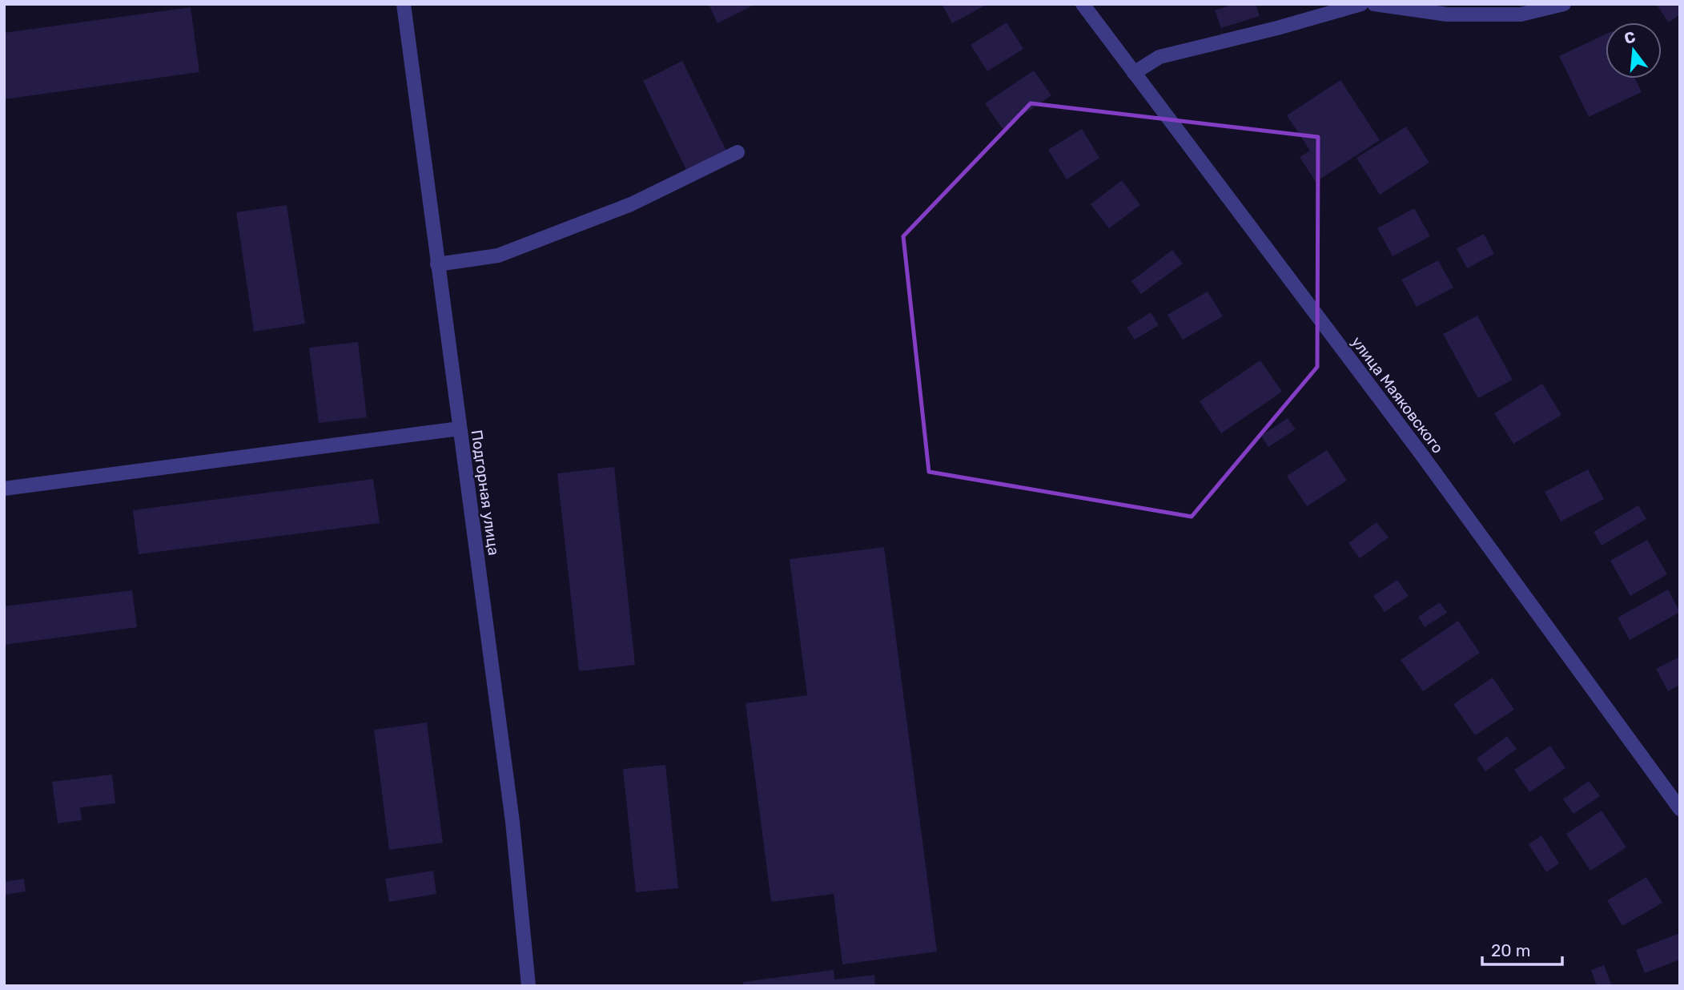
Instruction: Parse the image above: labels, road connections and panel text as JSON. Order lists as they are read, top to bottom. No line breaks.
{"streets":{"street":["улица Маяковского","Подгорная улица"]},"scale_bar":"20 m","north":"top"}
